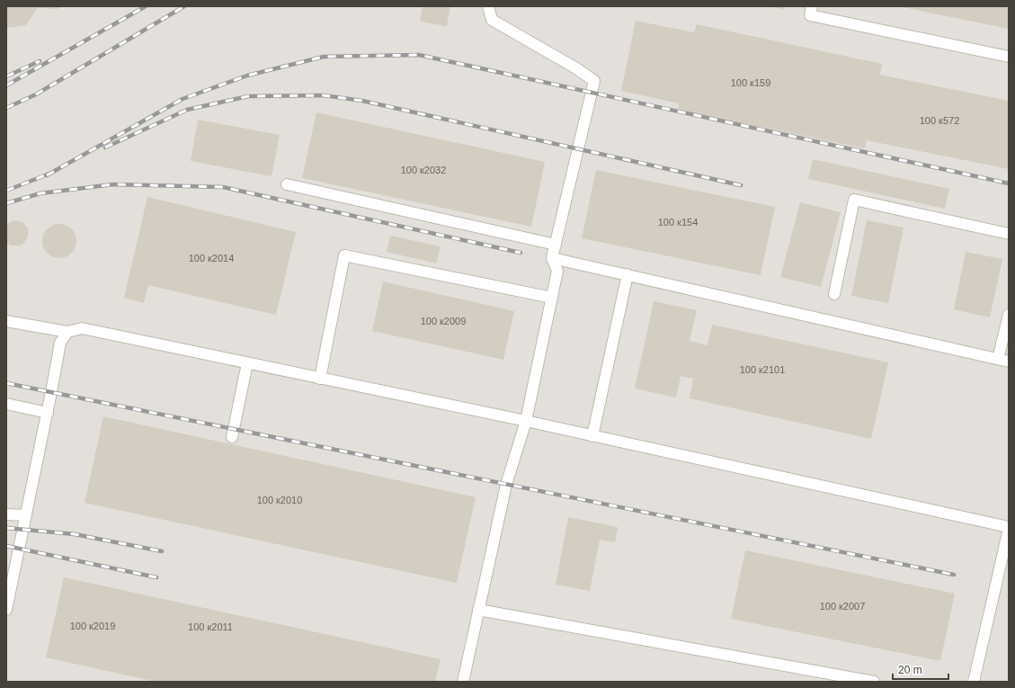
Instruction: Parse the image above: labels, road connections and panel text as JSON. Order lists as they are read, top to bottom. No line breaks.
{"house_numbers":["100 к159","100 к572","100 к2032","100 к154","100 к2014","100 к2009","100 к2101","100 к2010","100 к2007","100 к2019","100 к2011"],"scale_bar":"20 m"}
